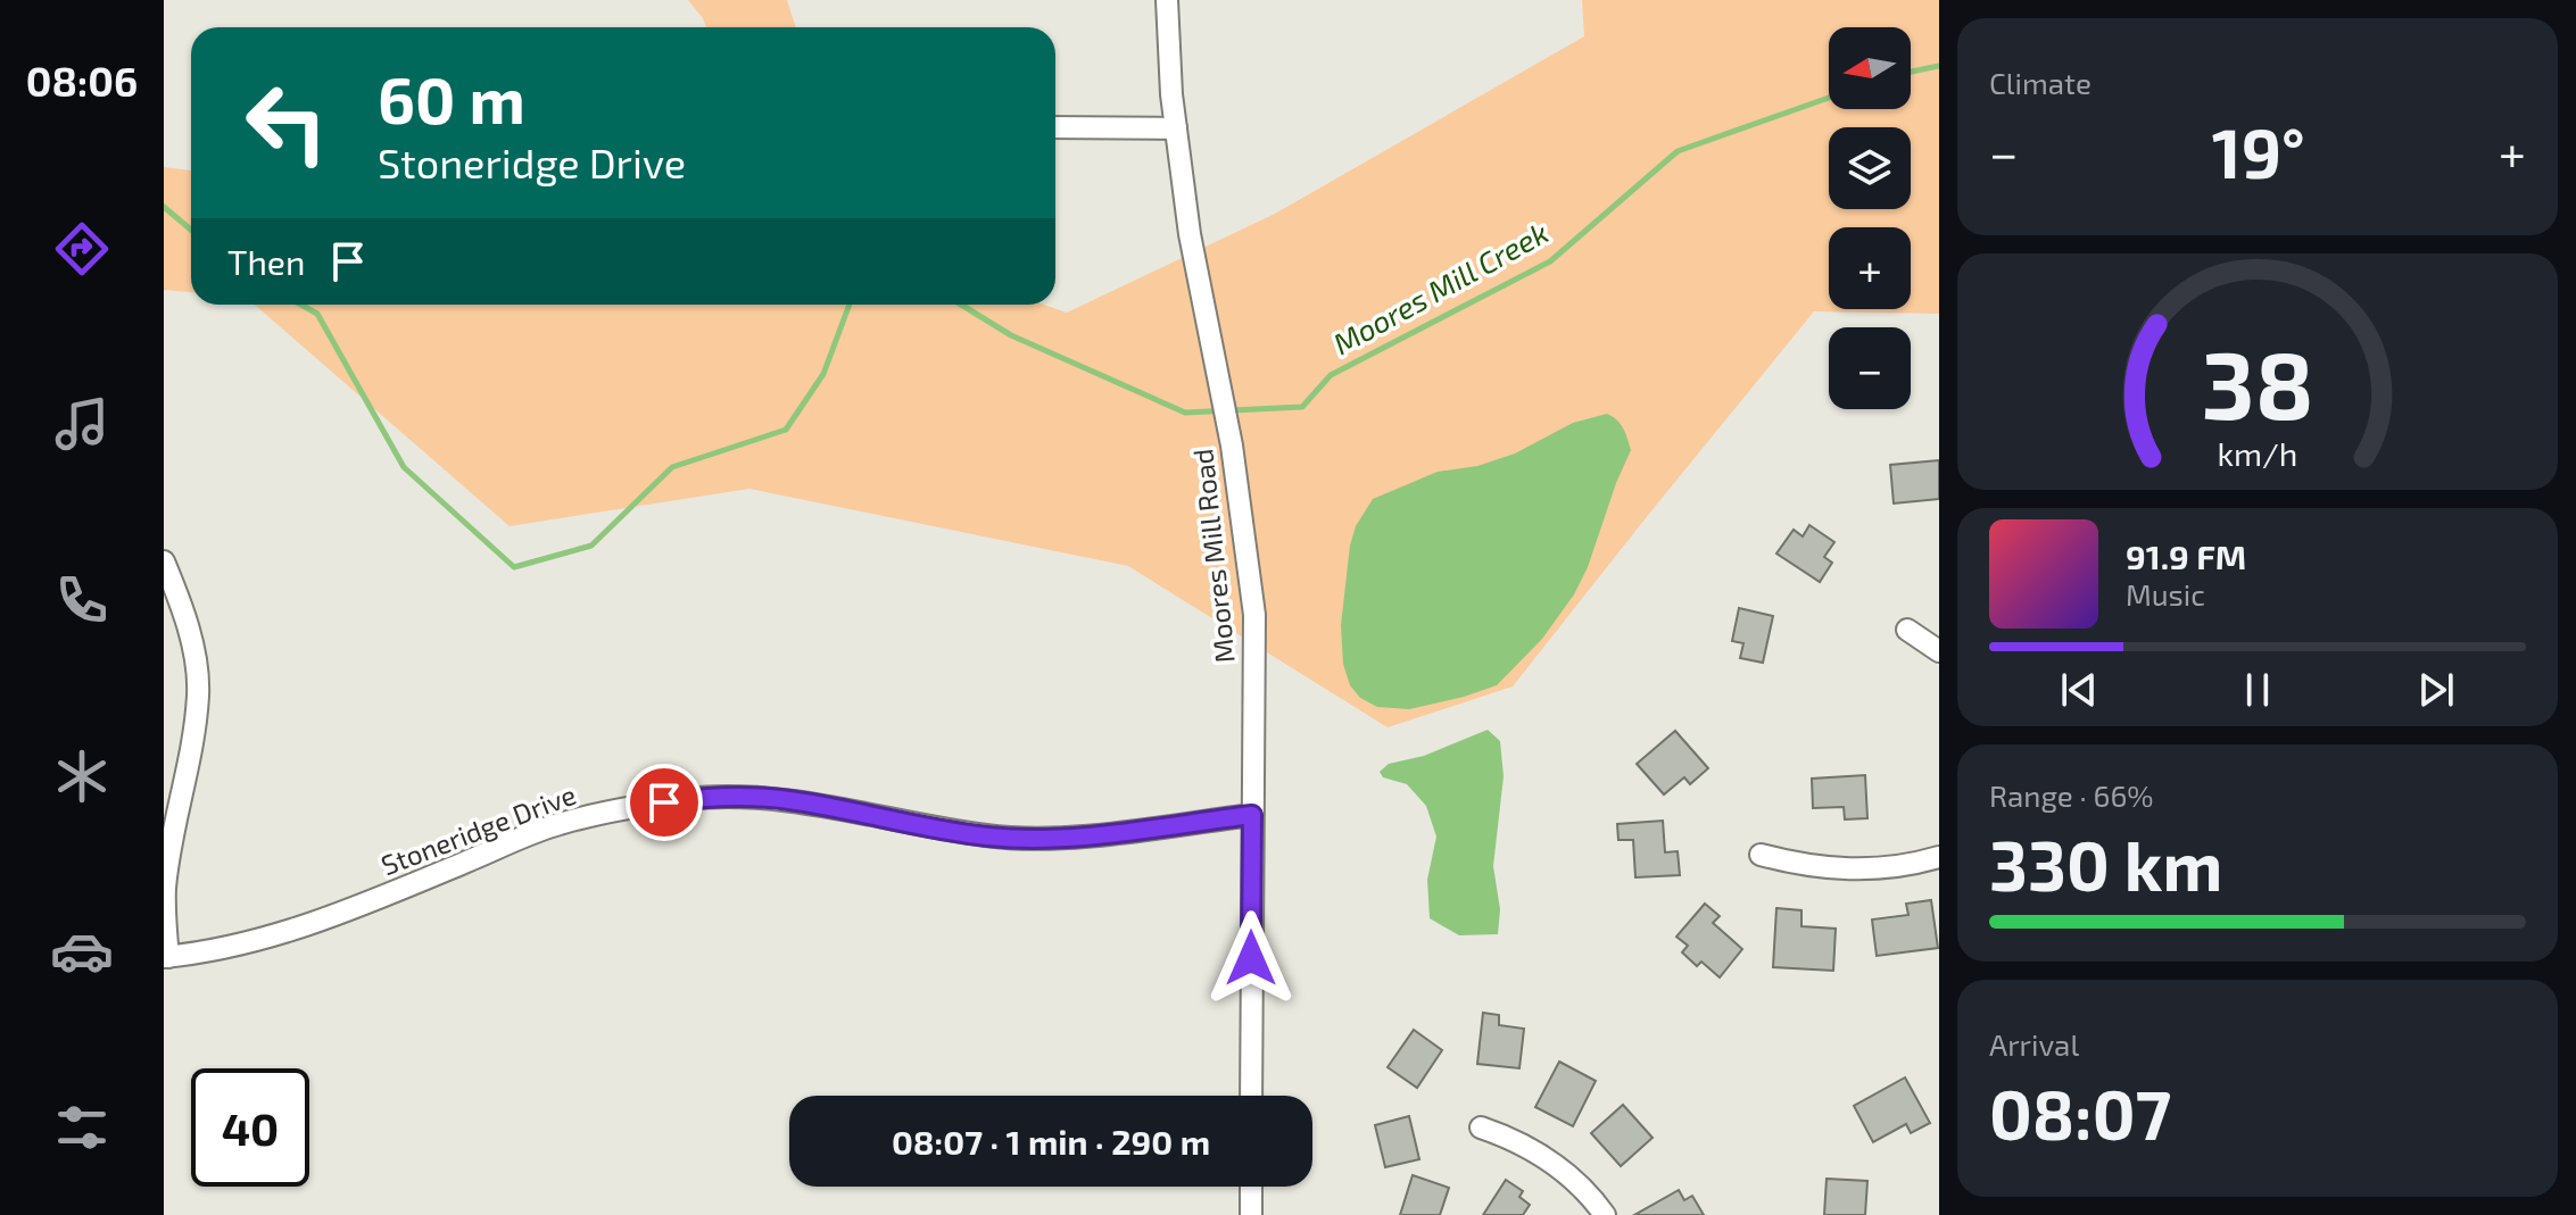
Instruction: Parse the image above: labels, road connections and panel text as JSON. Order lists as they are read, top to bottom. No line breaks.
{"streets":{"street":["Moores Mill Road","Stoneridge Drive"]},"crossings":[["Moores Mill Road","Stoneridge Drive"]],"water":["Moores Mill Creek"],"north":"left","page":{"tabs":"08:06","tile":["Climate",["Range · 66%","330 km"],["Arrival","08:07"]],"map_buttons":["+","−"],"turn":["60 m","Stoneridge Drive"],"heat":["−","19°","+"],"then":"Then","song":["91.9 FM","Music"],"limit":"40","trip":"08:07 · 1 min · 290 m","gauge":["38","km/h"]}}
